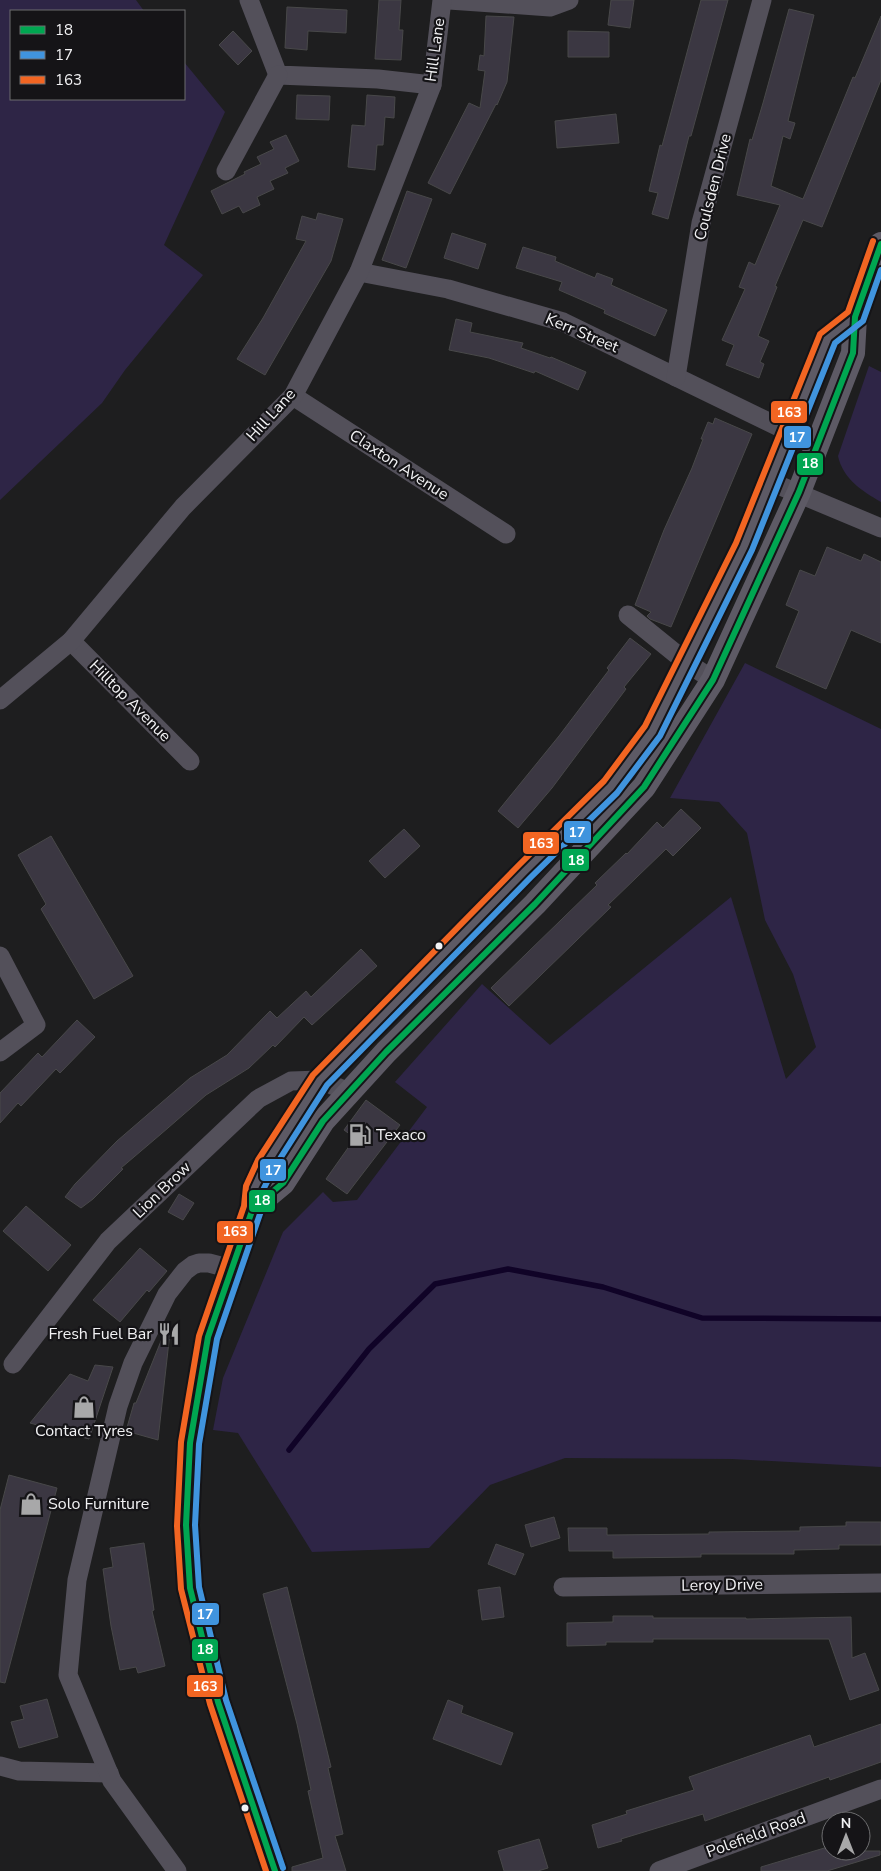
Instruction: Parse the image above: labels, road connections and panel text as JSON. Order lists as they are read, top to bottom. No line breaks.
{"streets":{"street":["Hill Lane","Coulsden Drive","Kerr Street","Claxton Avenue","Hilltop Avenue","Lion Brow","Leroy Drive","Polefield Road"]},"crossings":[["Hill Lane","Kerr Street"],["Hill Lane","Claxton Avenue"],["Hill Lane","Hilltop Avenue"],["Coulsden Drive","Kerr Street"]],"places":{"fuel station":["Texaco"],"restaurant":["Fresh Fuel Bar"],"shop":["Contact Tyres","Solo Furniture"]},"lines":["transit line 163","transit line 18","transit line 17"],"legend":["18","17","163"],"north":"top"}
